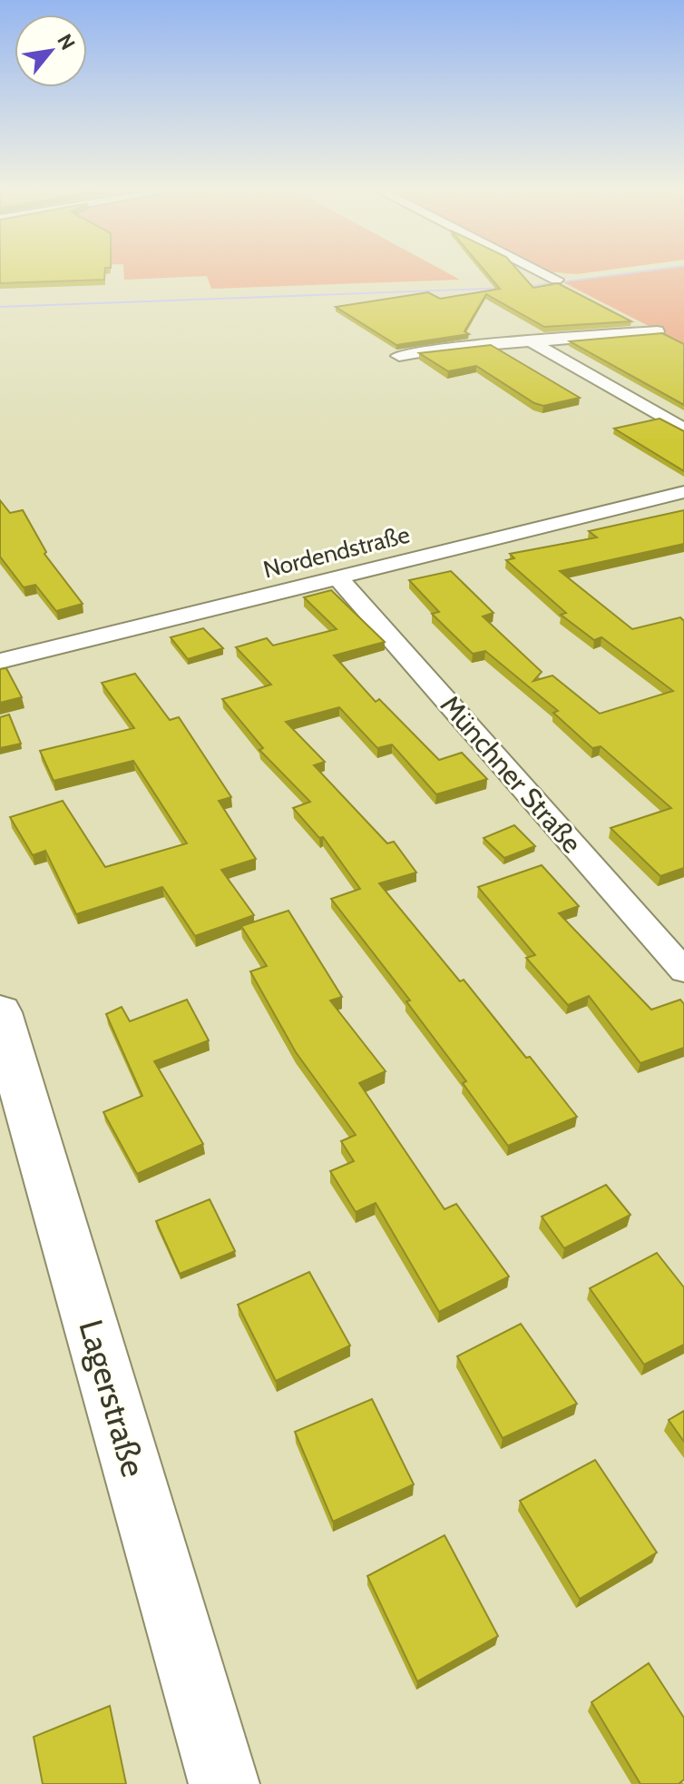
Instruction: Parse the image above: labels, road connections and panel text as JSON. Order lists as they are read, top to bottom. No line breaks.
{"streets":{"street":["Nordendstraße","Münchner Straße","Lagerstraße"]},"crossings":[["Nordendstraße","Münchner Straße"]],"north":"top right"}
